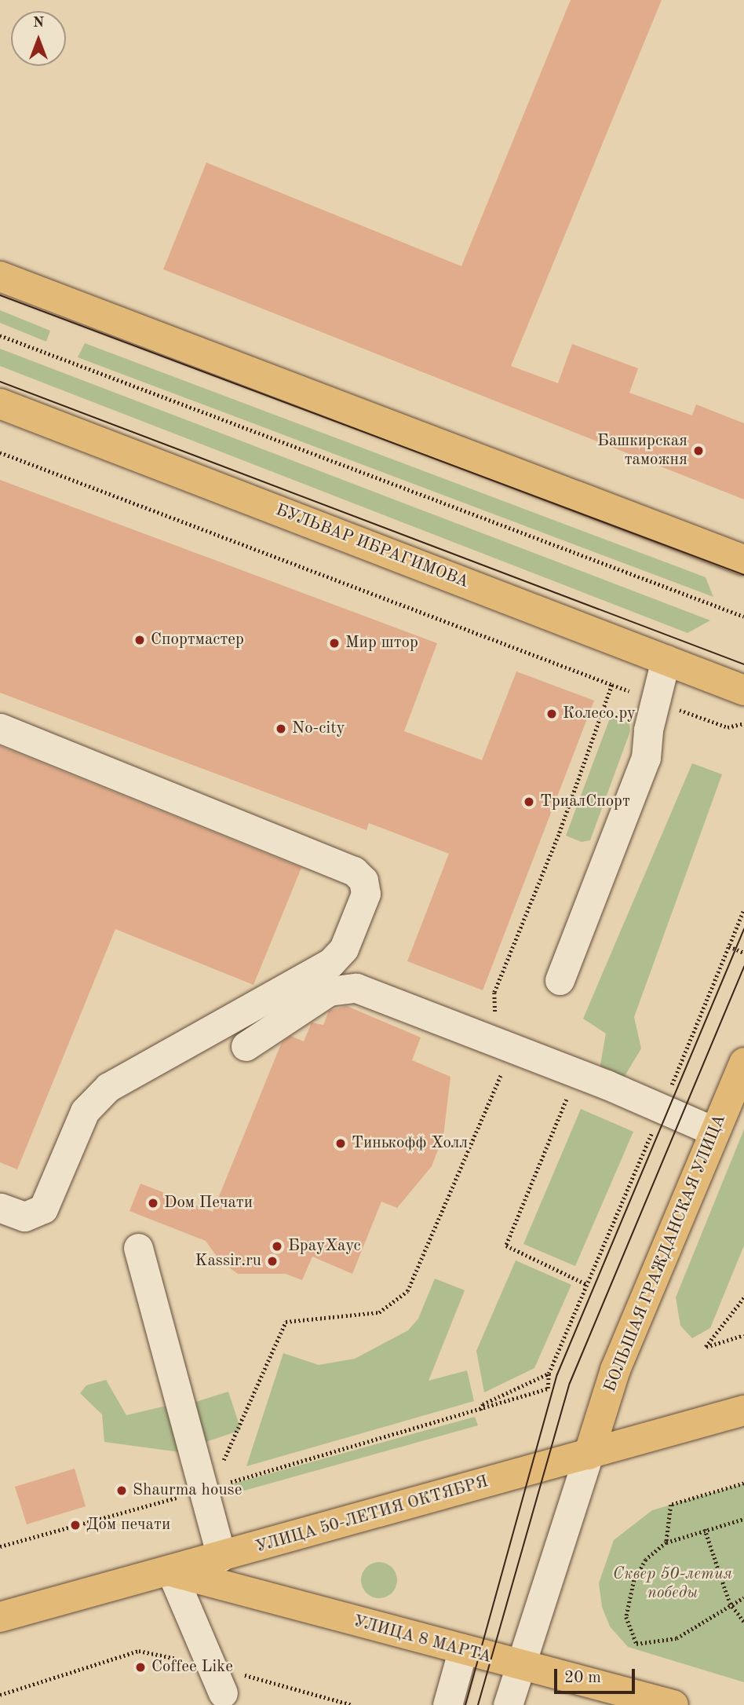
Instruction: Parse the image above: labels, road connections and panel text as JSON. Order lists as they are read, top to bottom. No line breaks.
{"streets":{"main road":["БУЛЬВАР ИБРАГИМОВА","БОЛЬШАЯ ГРАЖДАНСКАЯ УЛИЦА","УЛИЦА 50-ЛЕТИЯ ОКТЯБРЯ","УЛИЦА 8 МАРТА"]},"crossings":[["БОЛЬШАЯ ГРАЖДАНСКАЯ УЛИЦА","УЛИЦА 50-ЛЕТИЯ ОКТЯБРЯ"],["БОЛЬШАЯ ГРАЖДАНСКАЯ УЛИЦА","УЛИЦА 8 МАРТА"],["УЛИЦА 50-ЛЕТИЯ ОКТЯБРЯ","УЛИЦА 8 МАРТА"]],"parks":["Сквер 50-летия победы"],"places":["Башкирская таможня","Спортмастер","Мир штор","Колесо.ру","No-city","ТриалСпорт","Тинькофф Холл","Dом Печати","БрауХаус","Kassir.ru","Shaurma house","Дом печати","Coffee Like"],"scale_bar":"20 m","north":"top"}
